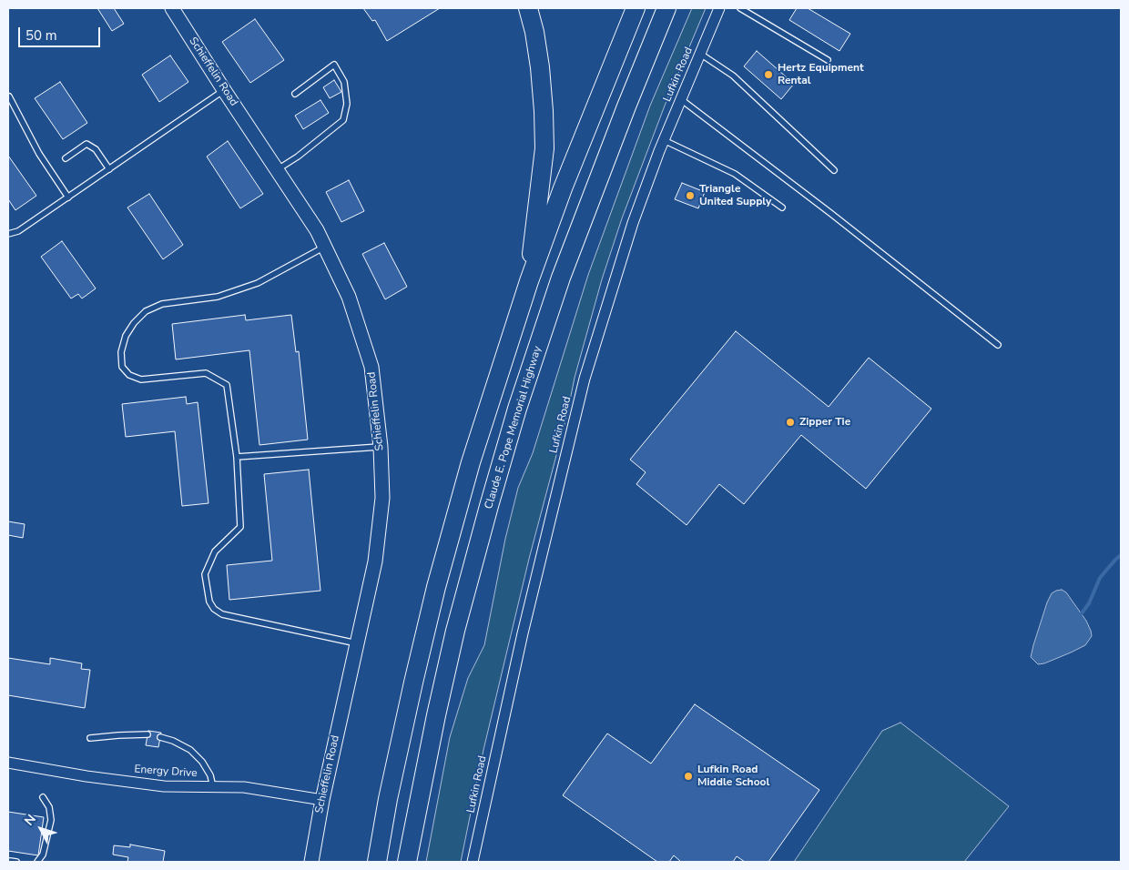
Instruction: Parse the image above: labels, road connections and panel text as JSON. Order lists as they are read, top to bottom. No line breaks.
{"streets":{"highway":["Claude E. Pope Memorial Highway"],"street":["Schieffelin Road","Lufkin Road","Energy Drive"]},"crossings":[["Schieffelin Road","Energy Drive"]],"places":["Hertz Equipment Rental","Triangle United Supply","Zipper Tie","Lufkin Road Middle School"],"scale_bar":"50 m","north":"top left"}
